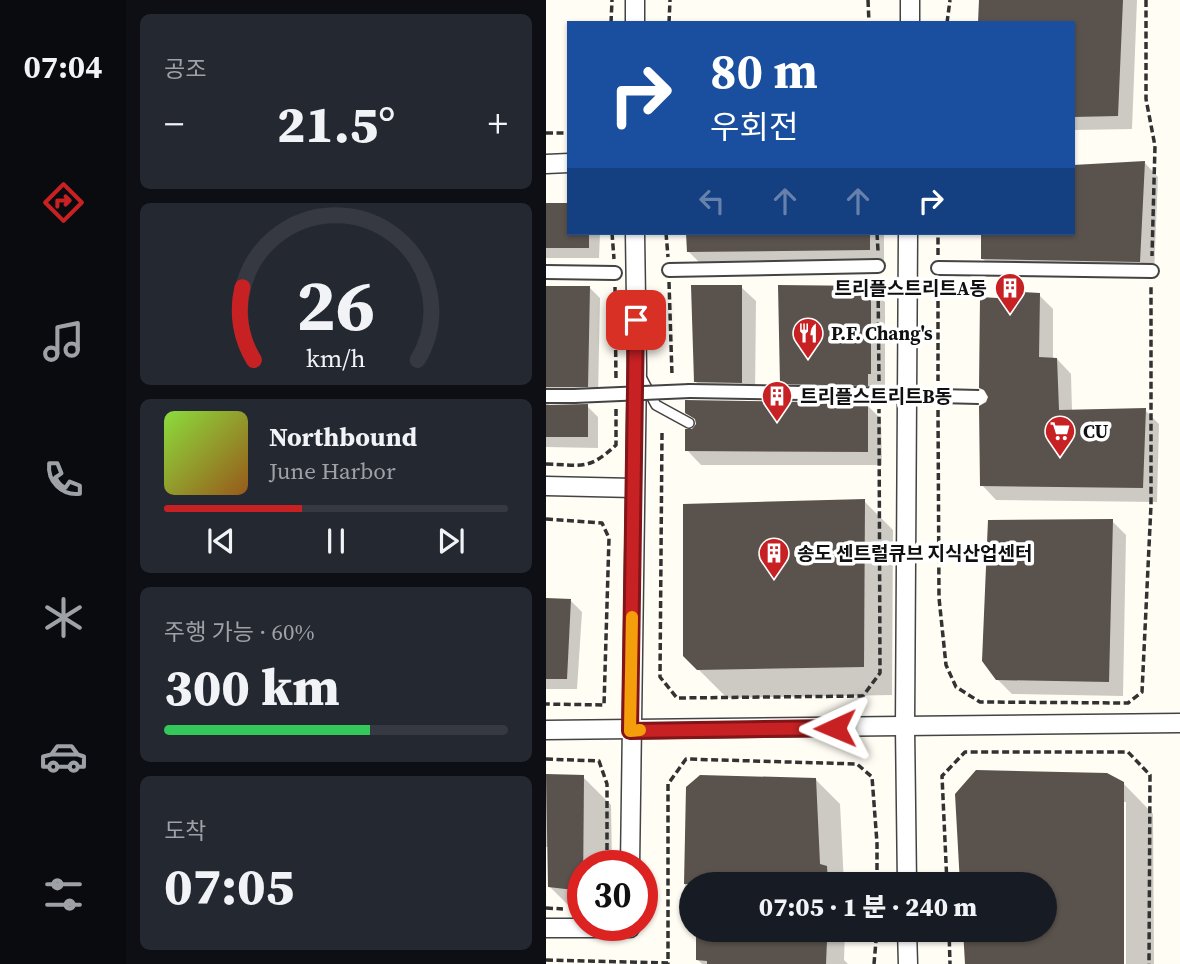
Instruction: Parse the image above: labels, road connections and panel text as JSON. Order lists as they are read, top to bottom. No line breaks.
{"places":{"building":["트리플스트리트A동","트리플스트리트B동","송도 센트럴큐브 지식산업센터"],"restaurant":["P.F. Chang's"],"supermarket":["CU"]},"page":{"tabs":"07:04","tile":["공조",["주행 가능 · 60%","300 km"],["도착","07:05"]],"turn":["80 m","우회전"],"heat":["−","21.5°","+"],"song":["Northbound","June Harbor"],"limit":"30","trip":"07:05 · 1 분 · 240 m","gauge":["26","km/h"]}}
